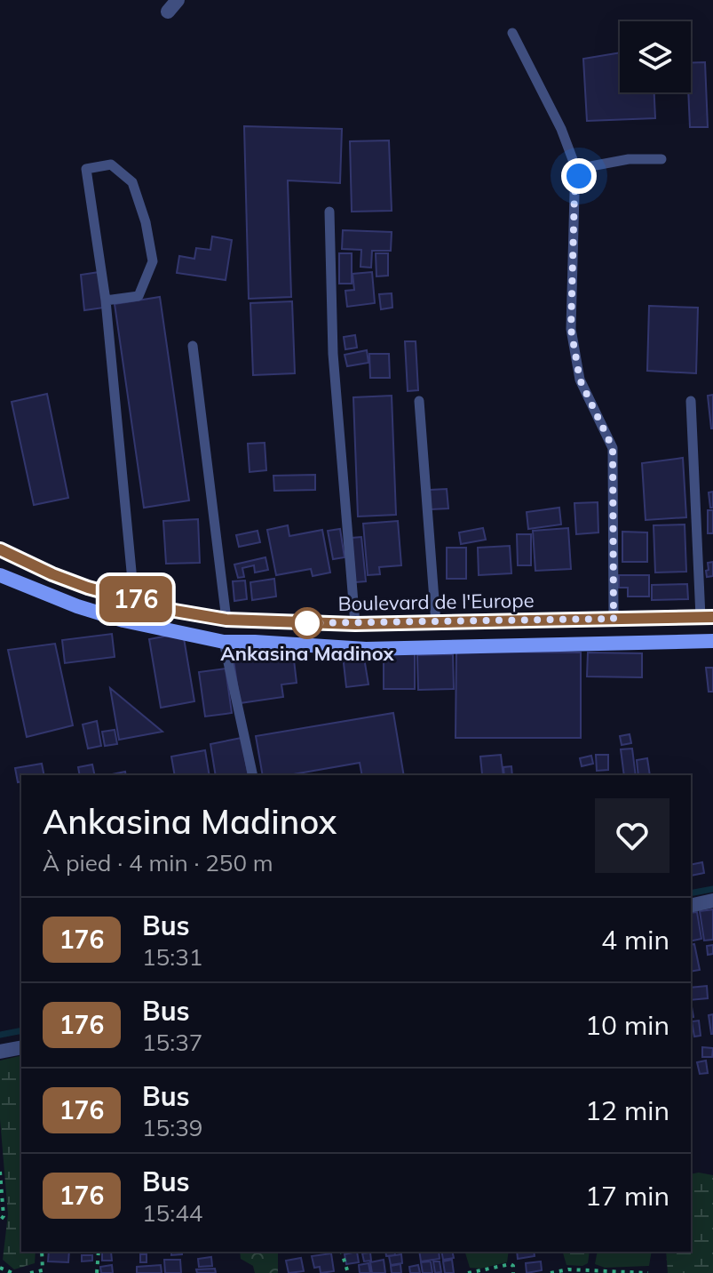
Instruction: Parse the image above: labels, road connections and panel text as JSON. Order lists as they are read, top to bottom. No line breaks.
{"streets":{"main road":["Boulevard de l'Europe"]},"places":["Ankasina Madinox"],"lines":["bus line 176"],"page":{"on_map":"176","heading":["Ankasina Madinox","À pied · 4 min · 250 m"],"list":[{"mark":"176","name":"Bus","note":"15:31","value":"4 min"},{"mark":"176","name":"Bus","note":"15:37","value":"10 min"},{"mark":"176","name":"Bus","note":"15:39","value":"12 min"},{"mark":"176","name":"Bus","note":"15:44","value":"17 min"}]}}
